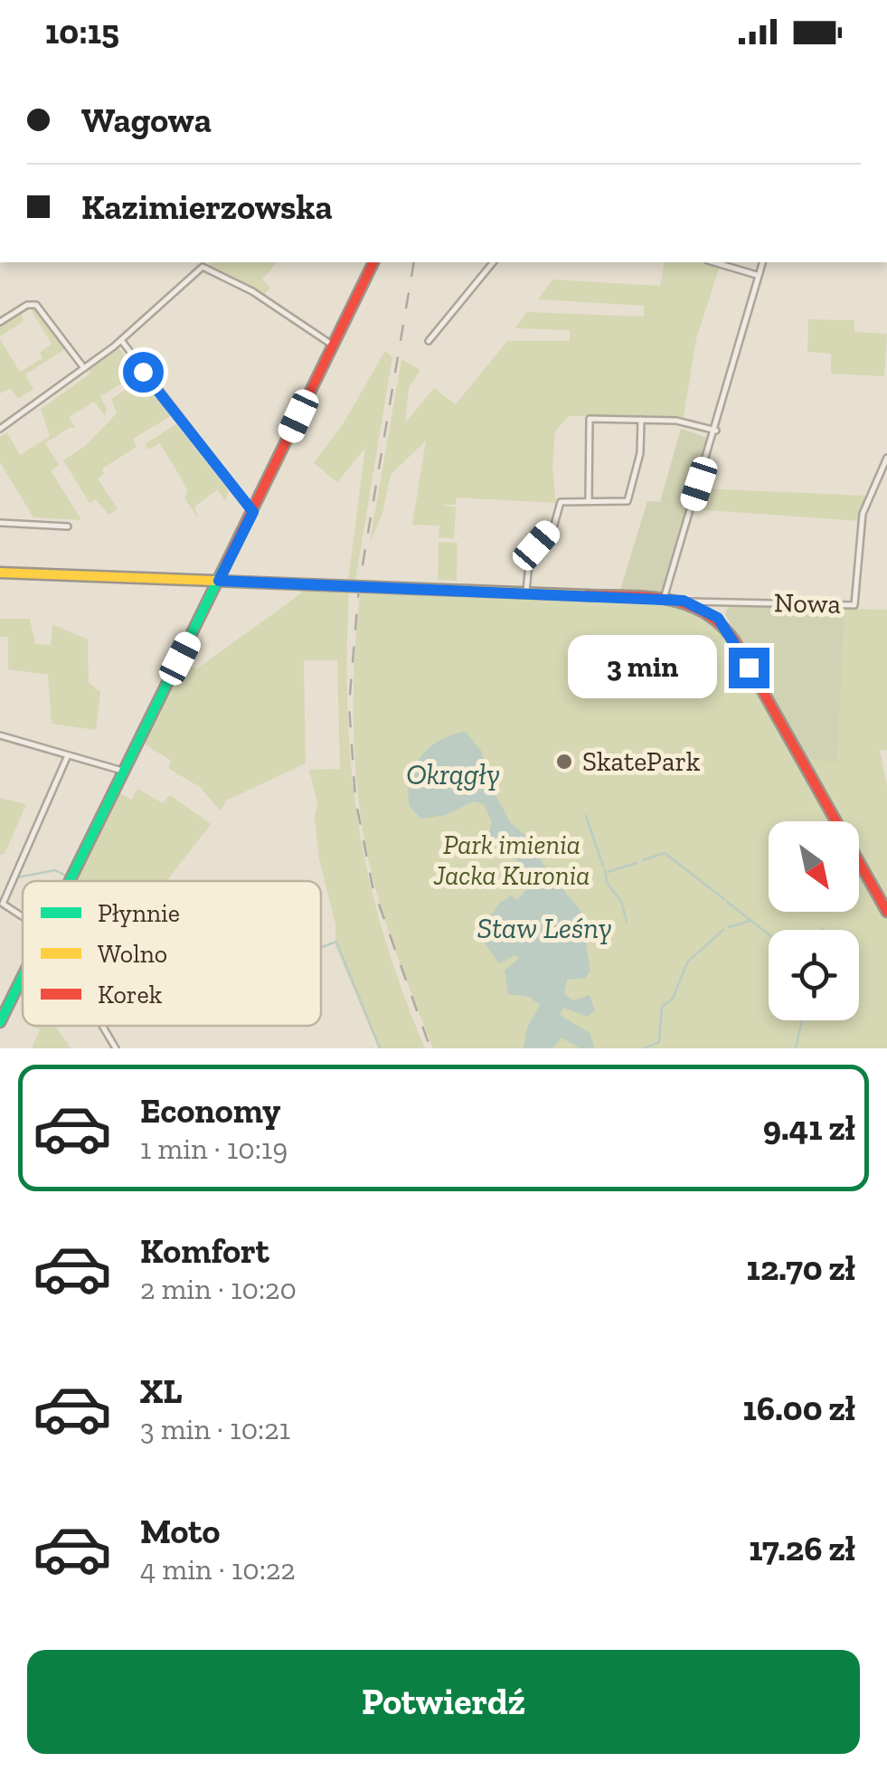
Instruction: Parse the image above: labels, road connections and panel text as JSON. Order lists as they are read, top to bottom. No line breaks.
{"streets":{"street":["Nowa"]},"water":["Okrągły","Staw Leśny"],"parks":["Park imienia Jacka Kuronia"],"places":["SkatePark"],"legend":["Płynnie","Wolno","Korek"],"north":"bottom right","page":{"status":"10:15","banner":["Wagowa","Kazimierzowska"],"bubble":"3 min","list":[{"name":"Economy","note":"1 min · 10:19","value":"9.41 zł"},{"name":"Komfort","note":"2 min · 10:20","value":"12.70 zł"},{"name":"XL","note":"3 min · 10:21","value":"16.00 zł"},{"name":"Moto","note":"4 min · 10:22","value":"17.26 zł"}],"buttons":"Potwierdź"}}
